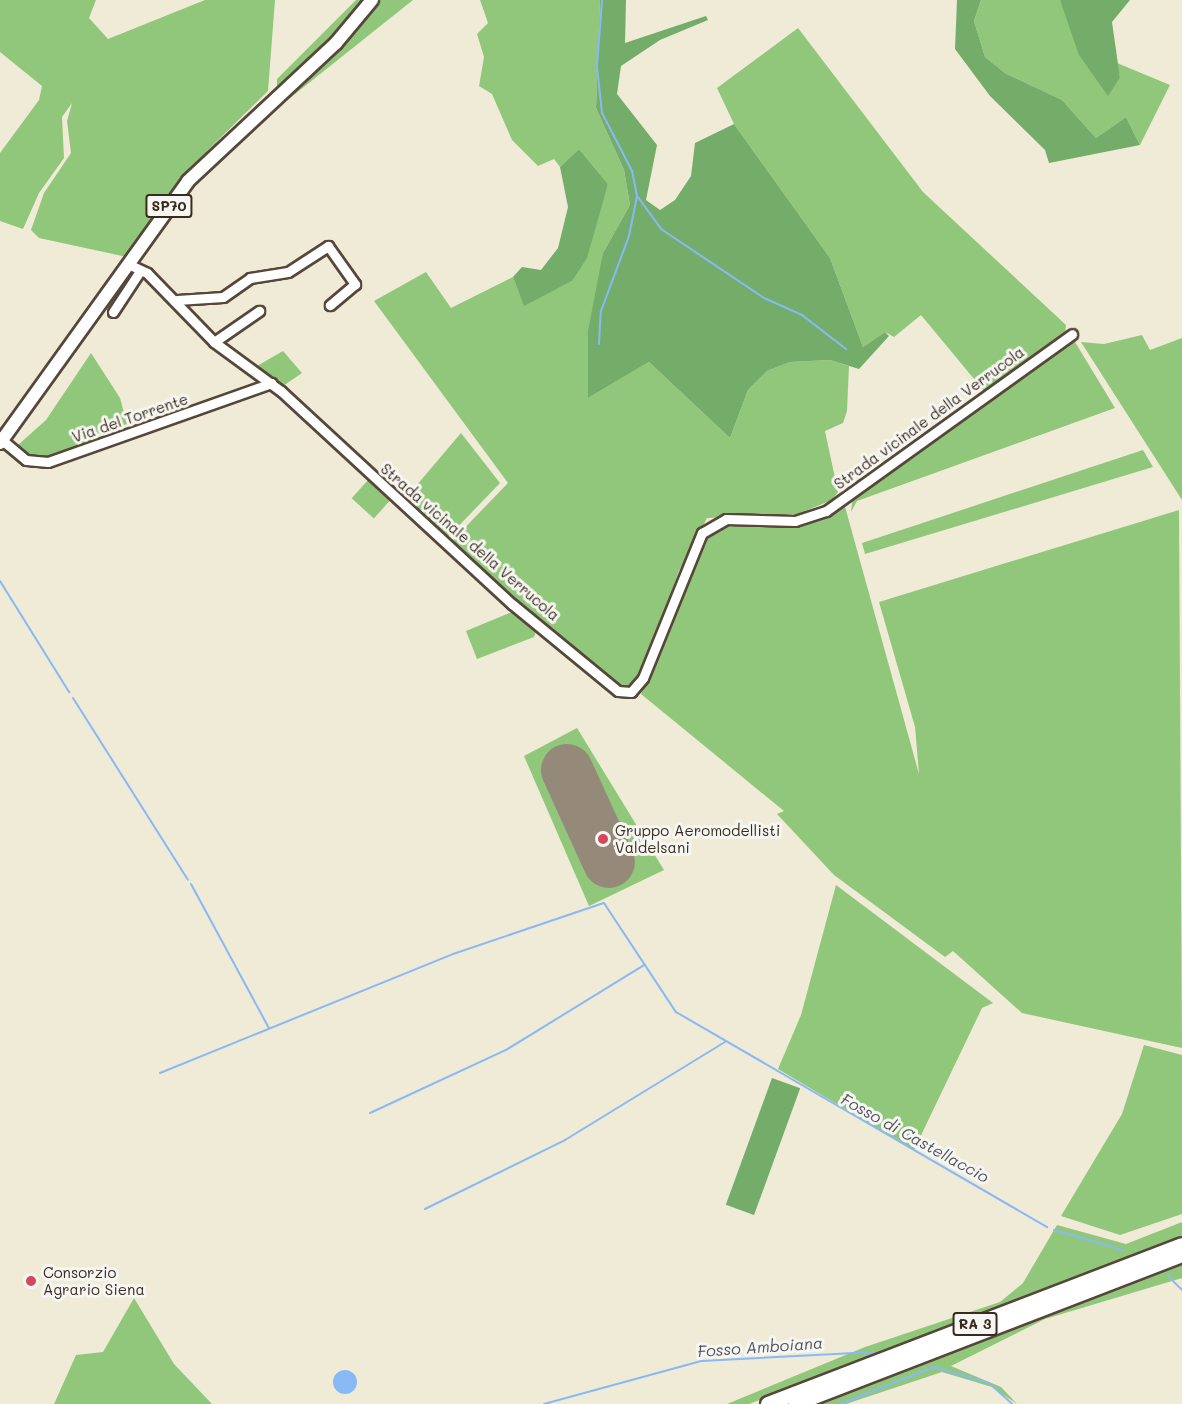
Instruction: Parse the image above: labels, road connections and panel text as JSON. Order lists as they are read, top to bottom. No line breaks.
{"streets":{"highway":["RA 3"],"main road":["SP70"],"street":["Via del Torrente","Strada vicinale della Verrucola"]},"crossings":[["SP70","Via del Torrente"],["Via del Torrente","Strada vicinale della Verrucola"]],"water":["Fosso di Castellaccio","Fosso Amboiana"],"places":["Gruppo Aeromodellisti Valdelsani","Consorzio Agrario Siena"]}
